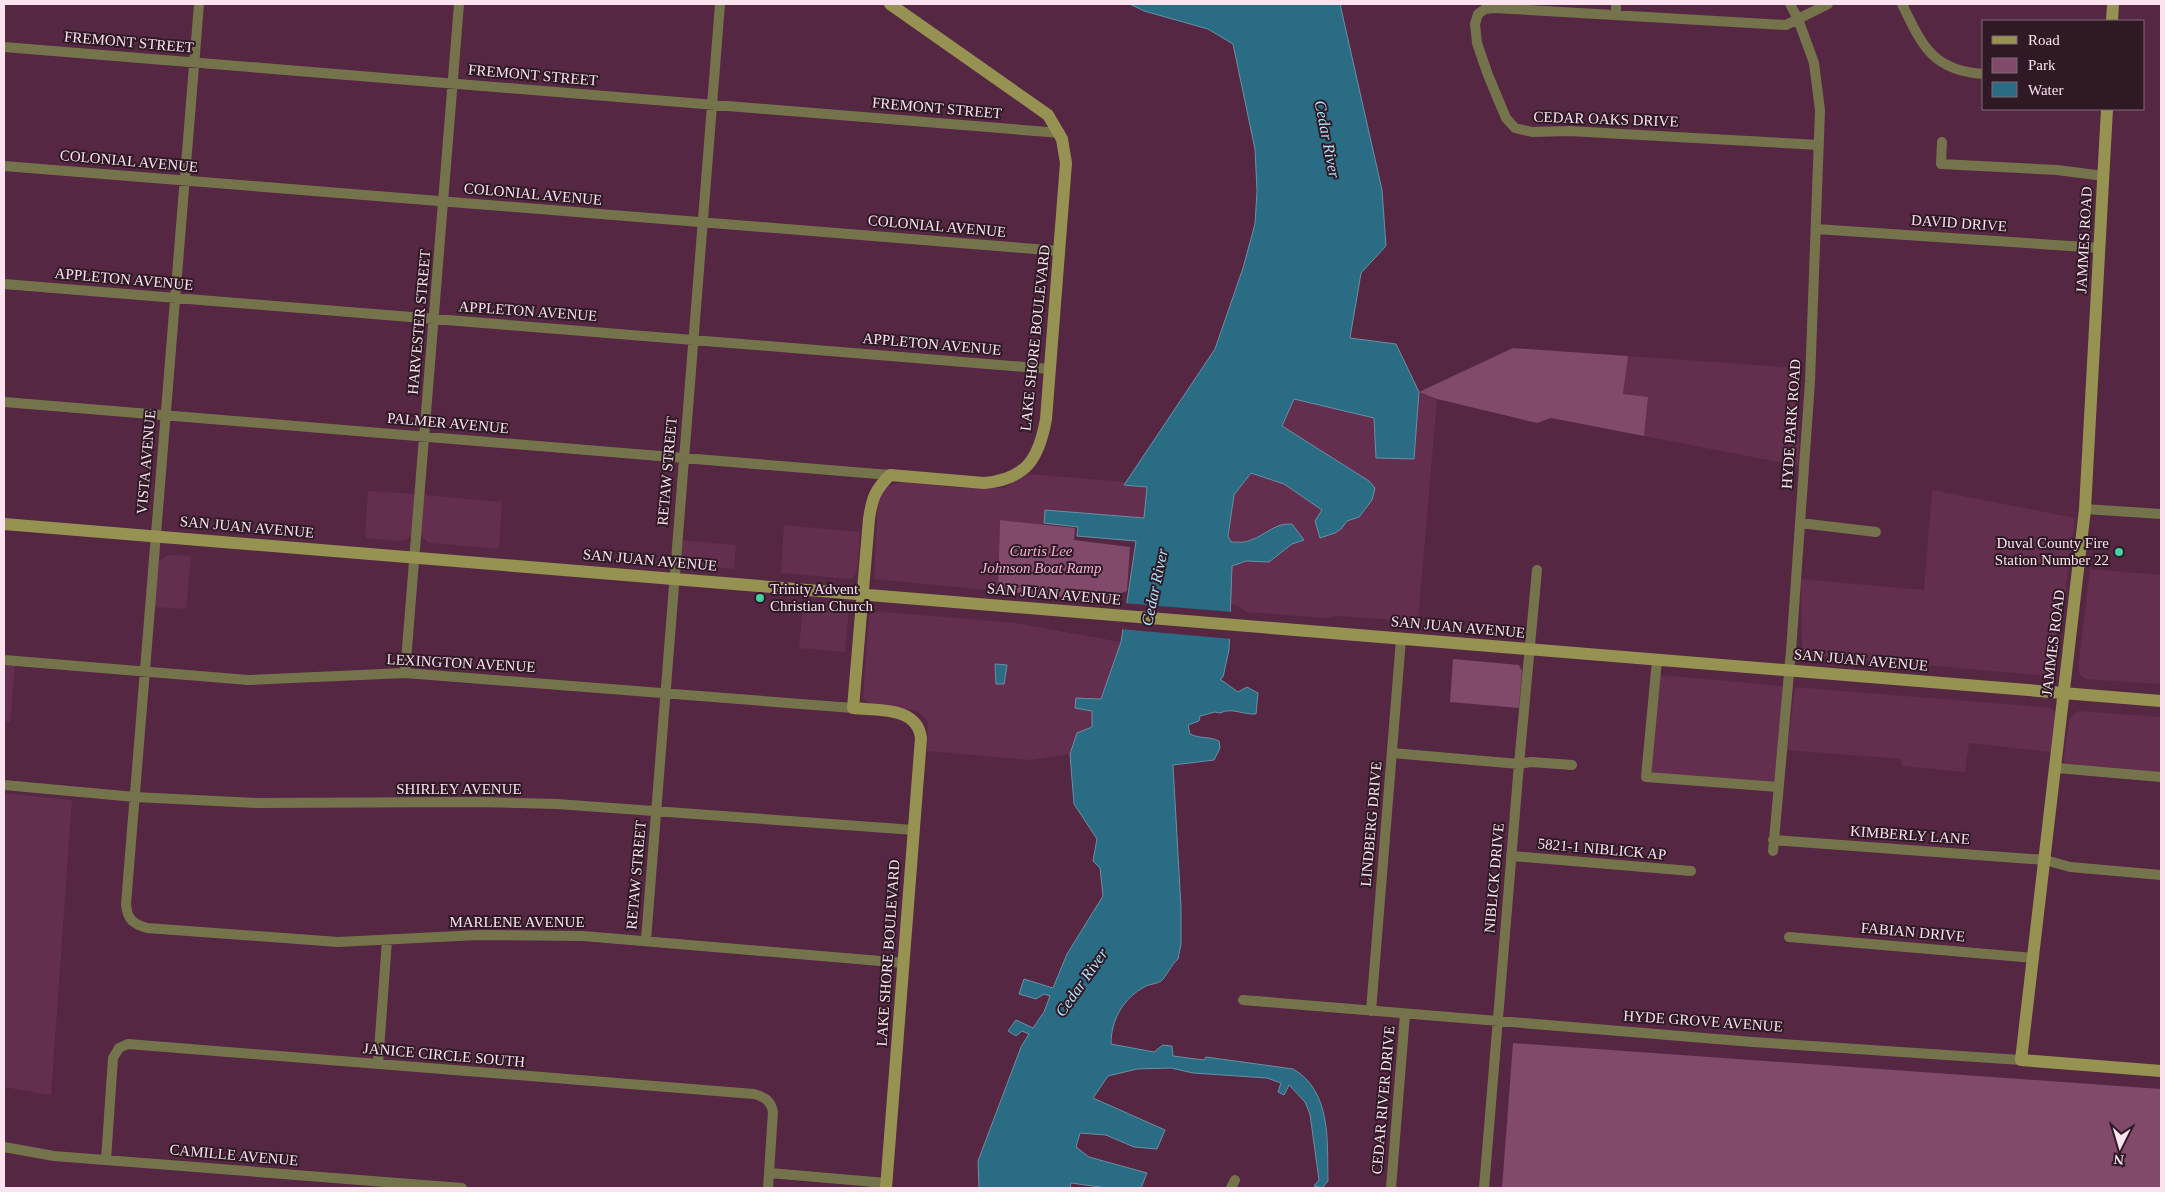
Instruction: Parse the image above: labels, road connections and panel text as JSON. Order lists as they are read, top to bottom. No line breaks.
{"streets":{"street":["FREMONT STREET","CEDAR OAKS DRIVE","COLONIAL AVENUE","DAVID DRIVE","JAMMES ROAD","APPLETON AVENUE","HARVESTER STREET","LAKE SHORE BOULEVARD","PALMER AVENUE","HYDE PARK ROAD","VISTA AVENUE","RETAW STREET","SAN JUAN AVENUE","LEXINGTON AVENUE","SHIRLEY AVENUE","LINDBERG DRIVE","KIMBERLY LANE","5821-1 NIBLICK AP","NIBLICK DRIVE","MARLENE AVENUE","FABIAN DRIVE","HYDE GROVE AVENUE","JANICE CIRCLE SOUTH","CEDAR RIVER DRIVE","CAMILLE AVENUE"]},"crossings":[["FREMONT STREET","HARVESTER STREET"],["FREMONT STREET","LAKE SHORE BOULEVARD"],["FREMONT STREET","VISTA AVENUE"],["FREMONT STREET","RETAW STREET"],["CEDAR OAKS DRIVE","HYDE PARK ROAD"],["COLONIAL AVENUE","HARVESTER STREET"],["COLONIAL AVENUE","LAKE SHORE BOULEVARD"],["COLONIAL AVENUE","VISTA AVENUE"],["COLONIAL AVENUE","RETAW STREET"],["DAVID DRIVE","JAMMES ROAD"],["DAVID DRIVE","HYDE PARK ROAD"],["JAMMES ROAD","SAN JUAN AVENUE"],["JAMMES ROAD","KIMBERLY LANE"],["JAMMES ROAD","FABIAN DRIVE"],["JAMMES ROAD","HYDE GROVE AVENUE"],["APPLETON AVENUE","HARVESTER STREET"],["APPLETON AVENUE","LAKE SHORE BOULEVARD"],["APPLETON AVENUE","VISTA AVENUE"],["APPLETON AVENUE","RETAW STREET"],["HARVESTER STREET","PALMER AVENUE"],["HARVESTER STREET","SAN JUAN AVENUE"],["HARVESTER STREET","LEXINGTON AVENUE"],["LAKE SHORE BOULEVARD","PALMER AVENUE"],["LAKE SHORE BOULEVARD","LEXINGTON AVENUE"],["LAKE SHORE BOULEVARD","SHIRLEY AVENUE"],["LAKE SHORE BOULEVARD","MARLENE AVENUE"],["PALMER AVENUE","VISTA AVENUE"],["PALMER AVENUE","RETAW STREET"],["HYDE PARK ROAD","SAN JUAN AVENUE"],["HYDE PARK ROAD","KIMBERLY LANE"],["VISTA AVENUE","SAN JUAN AVENUE"],["VISTA AVENUE","LEXINGTON AVENUE"],["VISTA AVENUE","SHIRLEY AVENUE"],["VISTA AVENUE","MARLENE AVENUE"],["RETAW STREET","SAN JUAN AVENUE"],["RETAW STREET","LEXINGTON AVENUE"],["RETAW STREET","SHIRLEY AVENUE"],["RETAW STREET","MARLENE AVENUE"],["SAN JUAN AVENUE","LINDBERG DRIVE"],["SAN JUAN AVENUE","NIBLICK DRIVE"],["LINDBERG DRIVE","HYDE GROVE AVENUE"],["5821-1 NIBLICK AP","NIBLICK DRIVE"],["NIBLICK DRIVE","HYDE GROVE AVENUE"],["HYDE GROVE AVENUE","CEDAR RIVER DRIVE"],["JANICE CIRCLE SOUTH","CAMILLE AVENUE"]],"water":["Cedar River"],"parks":["Curtis Lee Johnson Boat Ramp"],"places":["Duval County Fire Station Number 22","Trinity Advent Christian Church"],"legend":["Road","Park","Water"],"north":"bottom"}
